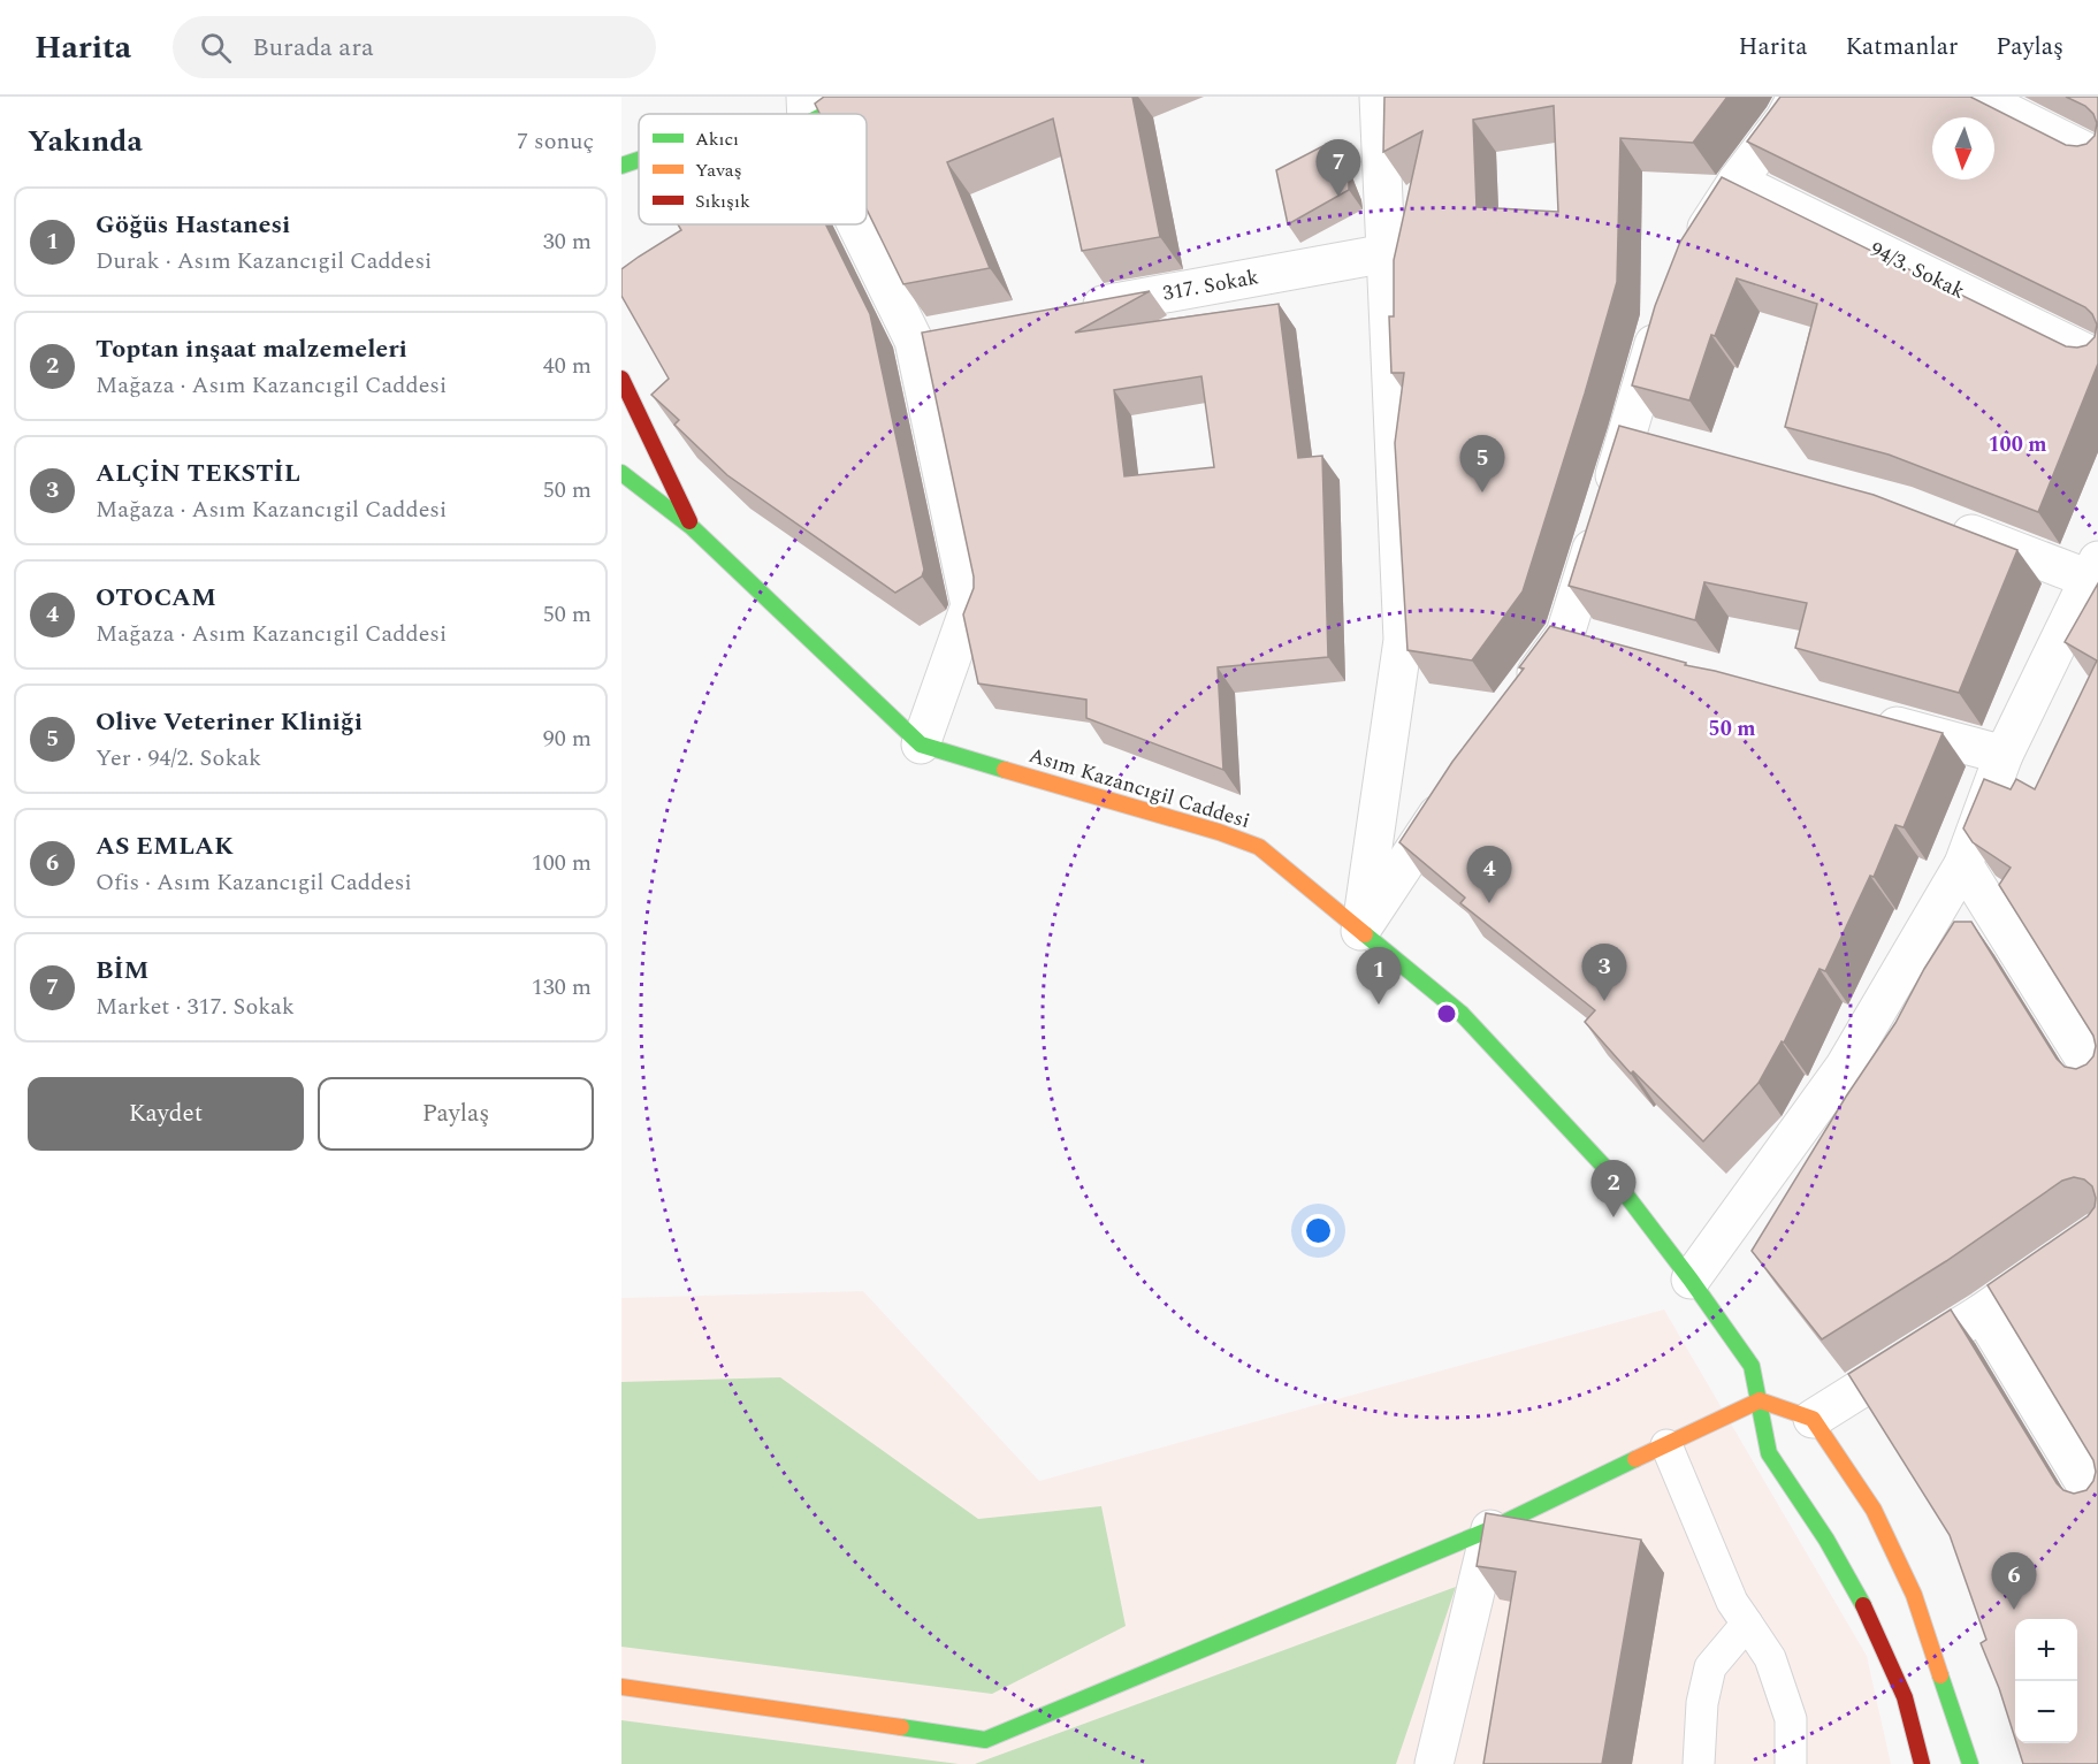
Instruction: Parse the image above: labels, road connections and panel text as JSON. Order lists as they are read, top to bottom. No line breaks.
{"streets":{"street":["94/3. Sokak","317. Sokak","Asım Kazancıgil Caddesi"]},"legend":["Akıcı","Yavaş","Sıkışık"],"north":"bottom","page":{"header":"Harita","search":"Burada ara","nav":["Harita","Katmanlar","Paylaş"],"heading":["Yakında","7 sonuç"],"pins":["7","5","4","3","1","2","6"],"list":[{"mark":"1","name":"Göğüs Hastanesi","note":"Durak · Asım Kazancıgil Caddesi","value":"30 m"},{"mark":"2","name":"Toptan inşaat malzemeleri","note":"Mağaza · Asım Kazancıgil Caddesi","value":"40 m"},{"mark":"3","name":"ALÇİN TEKSTİL","note":"Mağaza · Asım Kazancıgil Caddesi","value":"50 m"},{"mark":"4","name":"OTOCAM","note":"Mağaza · Asım Kazancıgil Caddesi","value":"50 m"},{"mark":"5","name":"Olive Veteriner Kliniği","note":"Yer · 94/2. Sokak","value":"90 m"},{"mark":"6","name":"AS EMLAK","note":"Ofis · Asım Kazancıgil Caddesi","value":"100 m"},{"mark":"7","name":"BİM","note":"Market · 317. Sokak","value":"130 m"}],"buttons":["Kaydet","Paylaş"],"map_buttons":["+","−"]},"rings":["100 m","50 m"]}
